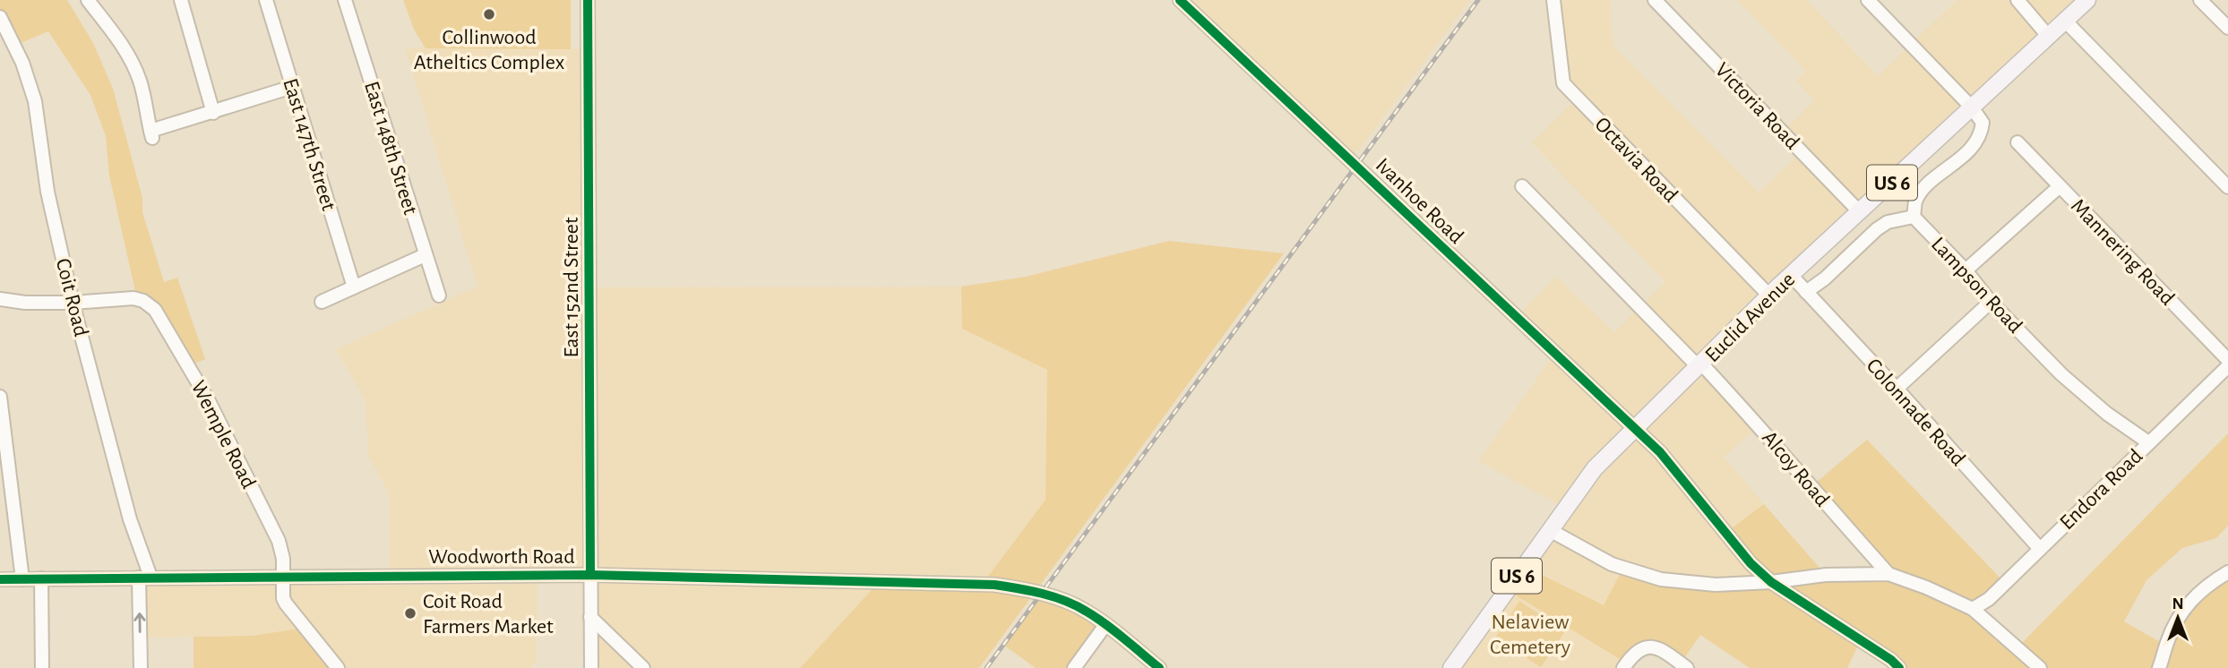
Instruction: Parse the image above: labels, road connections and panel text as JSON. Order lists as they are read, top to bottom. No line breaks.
{"streets":{"main road":["US 6","Euclid Avenue"],"street":["Victoria Road","East 147th Street","East 148th Street","Octavia Road","Ivanhoe Road","Mannering Road","Lampson Road","East 152nd Street","Coit Road","Colonnade Road","Wemple Road","Alcoy Road","Endora Road","Woodworth Road"]},"crossings":[["Victoria Road","Euclid Avenue"],["Octavia Road","Euclid Avenue"],["Ivanhoe Road","Euclid Avenue"],["Lampson Road","Euclid Avenue"],["Lampson Road","Endora Road"],["East 152nd Street","Woodworth Road"],["Coit Road","Wemple Road"],["Coit Road","Woodworth Road"],["Euclid Avenue","Colonnade Road"],["Euclid Avenue","Alcoy Road"],["Colonnade Road","Endora Road"],["Wemple Road","Woodworth Road"]],"parks":["Nelaview Cemetery"],"places":["Collinwood Atheltics Complex","Coit Road Farmers Market"],"north":"top"}
